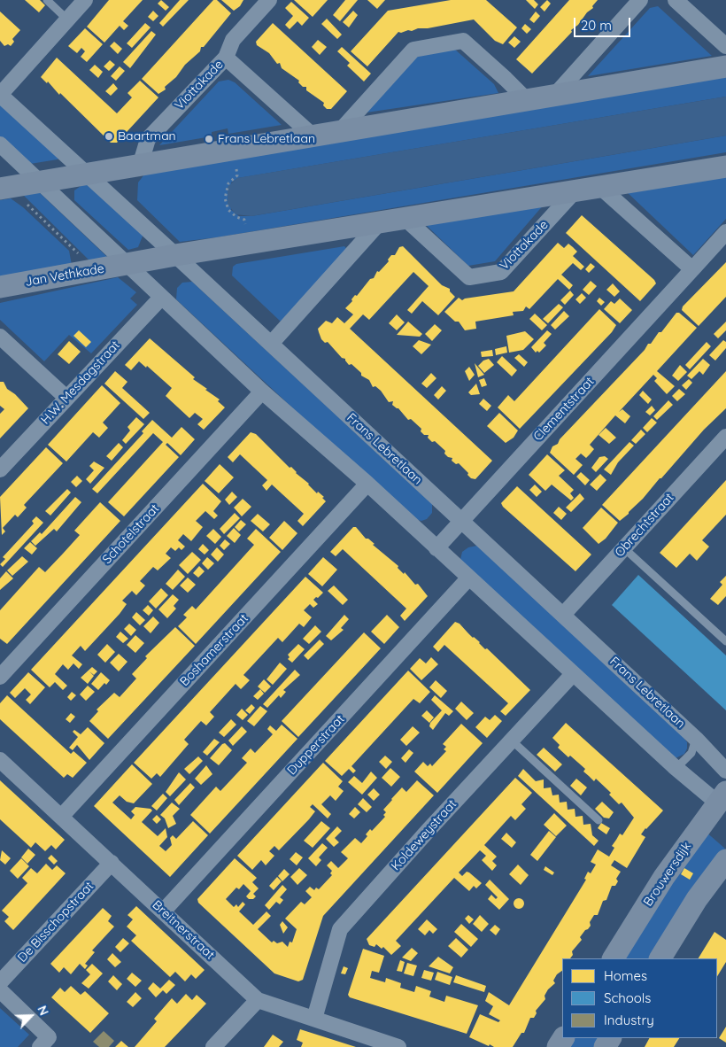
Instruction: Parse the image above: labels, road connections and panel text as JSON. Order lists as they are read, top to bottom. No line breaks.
{"streets":{"street":["Viottakade","Jan Vethkade","H.W. Mesdagstraat","Clementstraat","Frans Lebretlaan","Obrechtstraat","Schotelstraat","Boshamerstraat","Dupperstraat","Koldeweystraat","Brouwersdijk","De Bisschopstraat","Breitnerstraat"]},"crossings":[["Clementstraat","Frans Lebretlaan"],["Frans Lebretlaan","Obrechtstraat"],["Boshamerstraat","Breitnerstraat"],["Dupperstraat","Breitnerstraat"],["Koldeweystraat","Breitnerstraat"],["De Bisschopstraat","Breitnerstraat"]],"places":["Baartman","Frans Lebretlaan"],"legend":["Homes","Schools","Industry"],"scale_bar":"20 m","north":"top right"}
